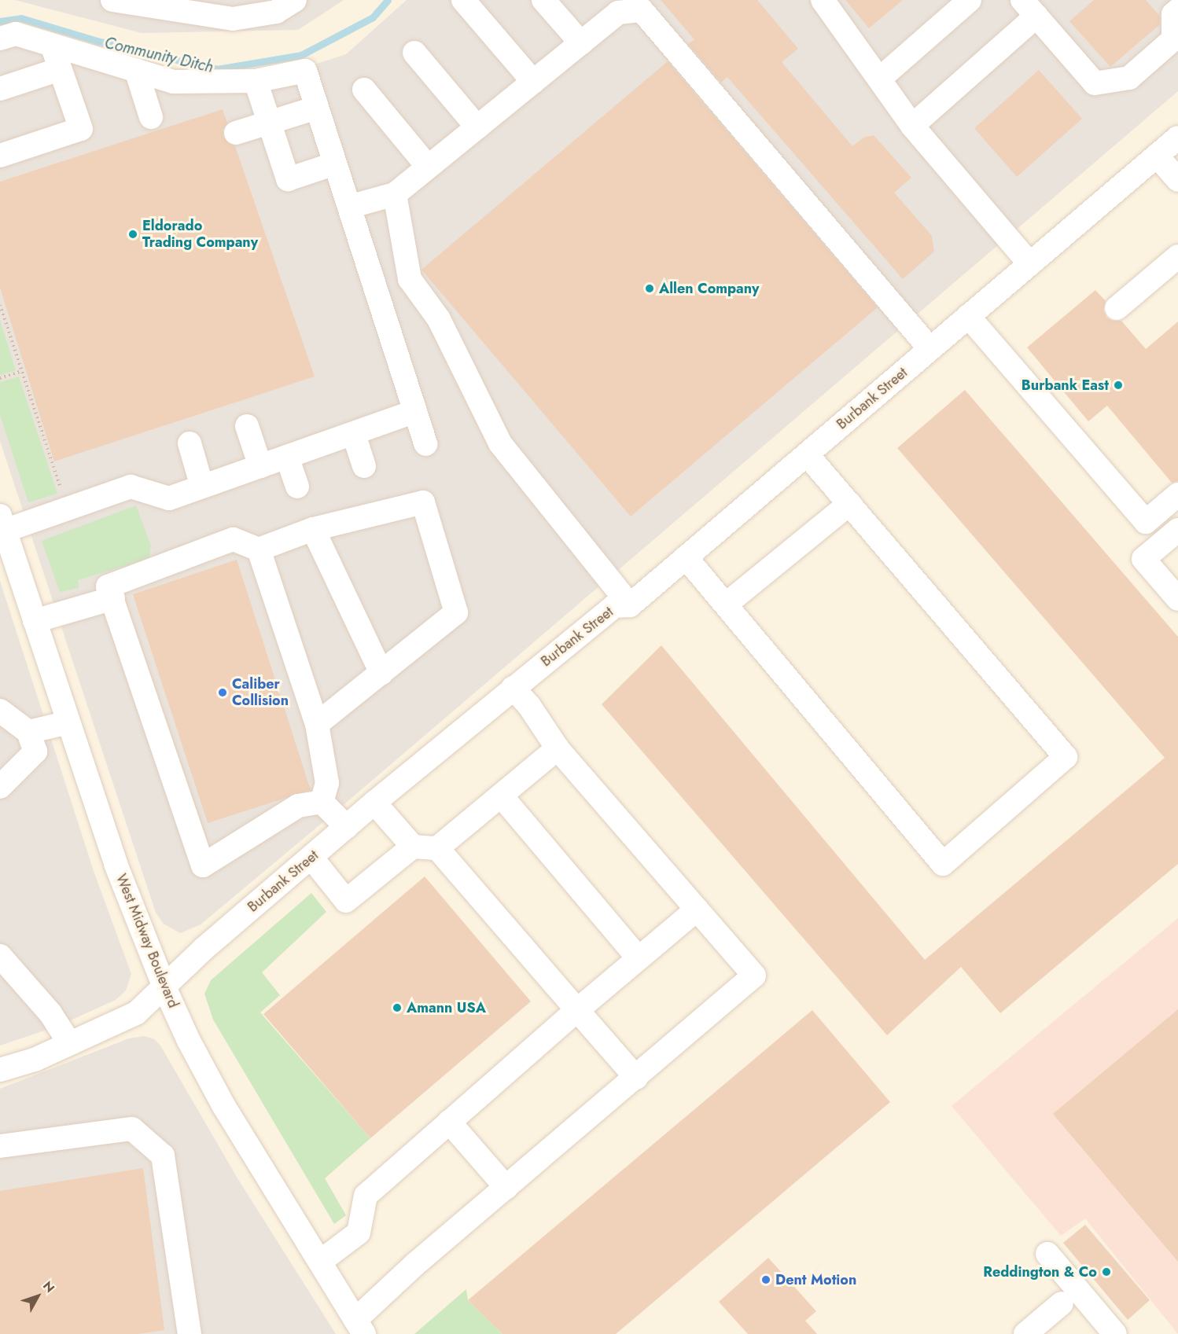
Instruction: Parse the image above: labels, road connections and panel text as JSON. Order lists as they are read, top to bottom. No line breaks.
{"streets":{"street":["Burbank Street","West Midway Boulevard"]},"crossings":[["Burbank Street","West Midway Boulevard"]],"water":["Community Ditch"],"places":["Eldorado Trading Company","Allen Company","Burbank East","Caliber Collision","Amann USA","Reddington & Co","Dent Motion"],"north":"top right"}
